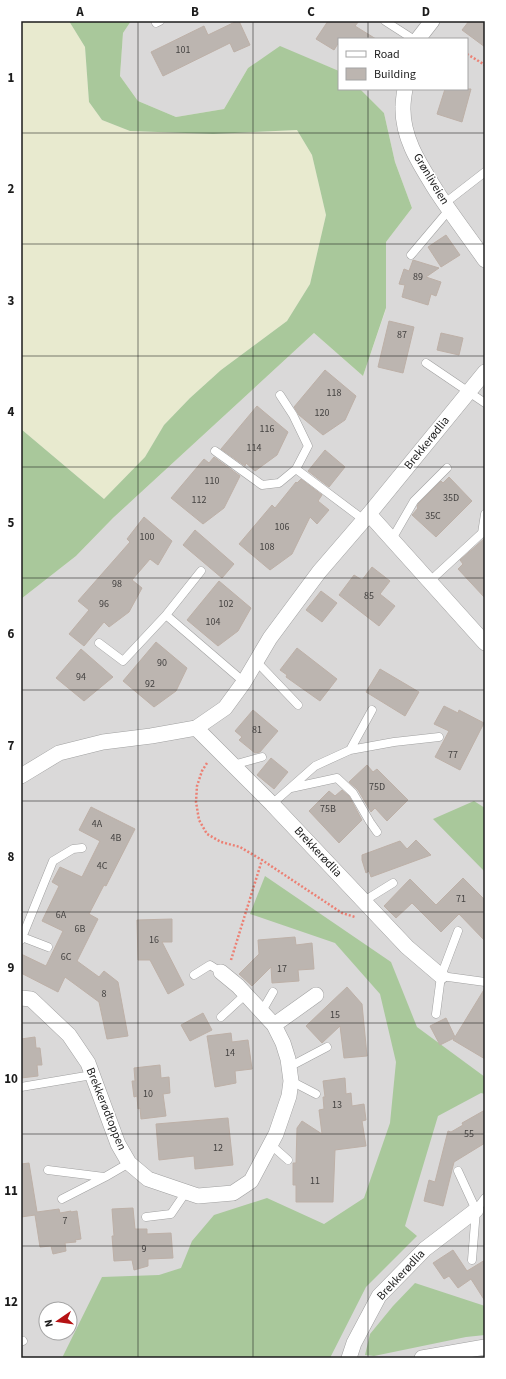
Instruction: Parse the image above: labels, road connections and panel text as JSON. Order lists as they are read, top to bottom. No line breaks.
{"streets":{"street":["Grønliveien","Brekkerødlia","Brekkerødtoppen"]},"house_numbers":["101","89","87","118","120","116","114","110","35D","112","35C","106","100","108","98","85","96","102","104","90","94","92","81","77","75D","75B","4A","4B","4C","71","6A","6B","16","6C","17","8","15","14","10","13","55","12","11","7","9"],"legend":["Road","Building"],"north":"left","grid":{"columns":["A","B","C","D"],"rows":["1","2","3","4","5","6","7","8","9","10","11","12"]}}
